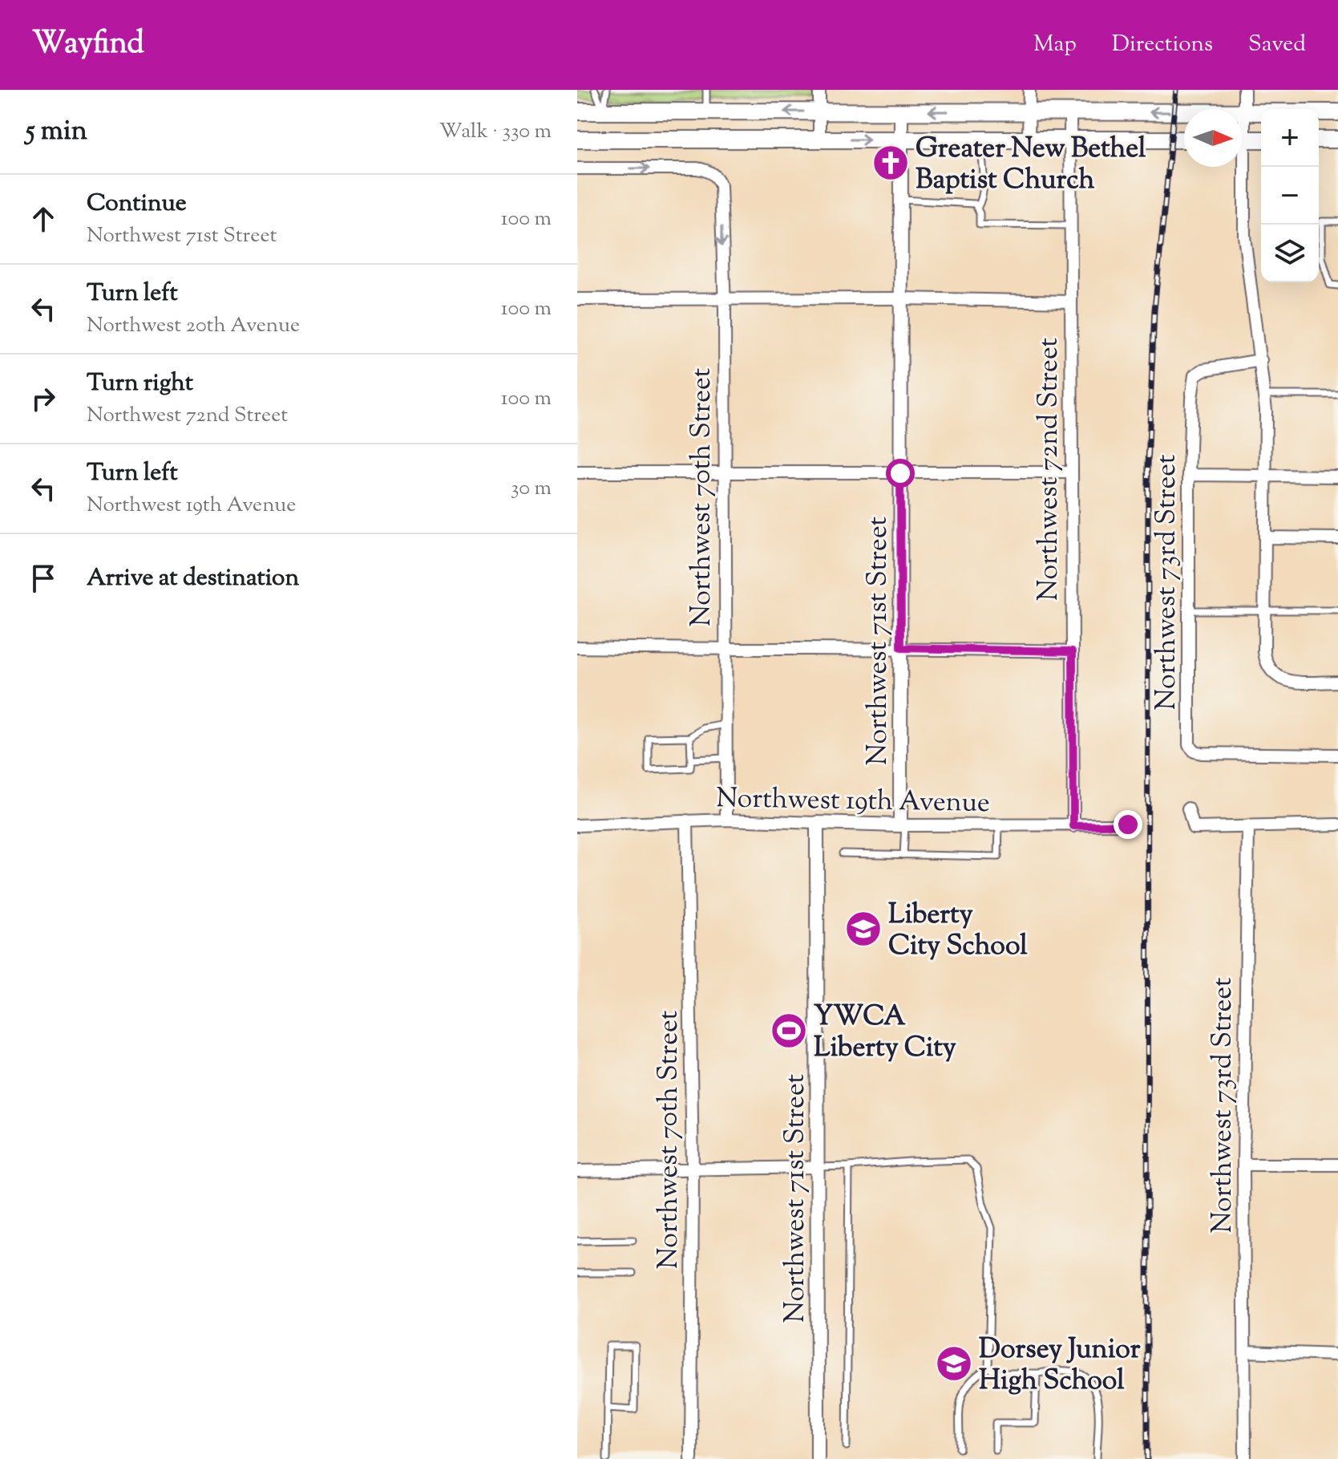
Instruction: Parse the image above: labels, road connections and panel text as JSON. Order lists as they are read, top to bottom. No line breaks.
{"streets":{"street":["Northwest 72nd Street","Northwest 70th Street","Northwest 73rd Street","Northwest 71st Street","Northwest 19th Avenue"]},"crossings":[["Northwest 72nd Street","Northwest 19th Avenue"],["Northwest 70th Street","Northwest 19th Avenue"],["Northwest 71st Street","Northwest 19th Avenue"]],"places":{"church":["Greater New Bethel Baptist Church"],"school or university":["Liberty City School","Dorsey Junior High School"],"sports":["YWCA Liberty City"]},"north":"right","page":{"header":"Wayfind","nav":["Map","Directions","Saved"],"heading":["5 min","Walk · 330 m"],"map_buttons":["+","−"],"list":[["Continue","Northwest 71st Street","100 m"],["Turn left","Northwest 20th Avenue","100 m"],["Turn right","Northwest 72nd Street","100 m"],["Turn left","Northwest 19th Avenue","30 m"],"Arrive at destination"]}}
